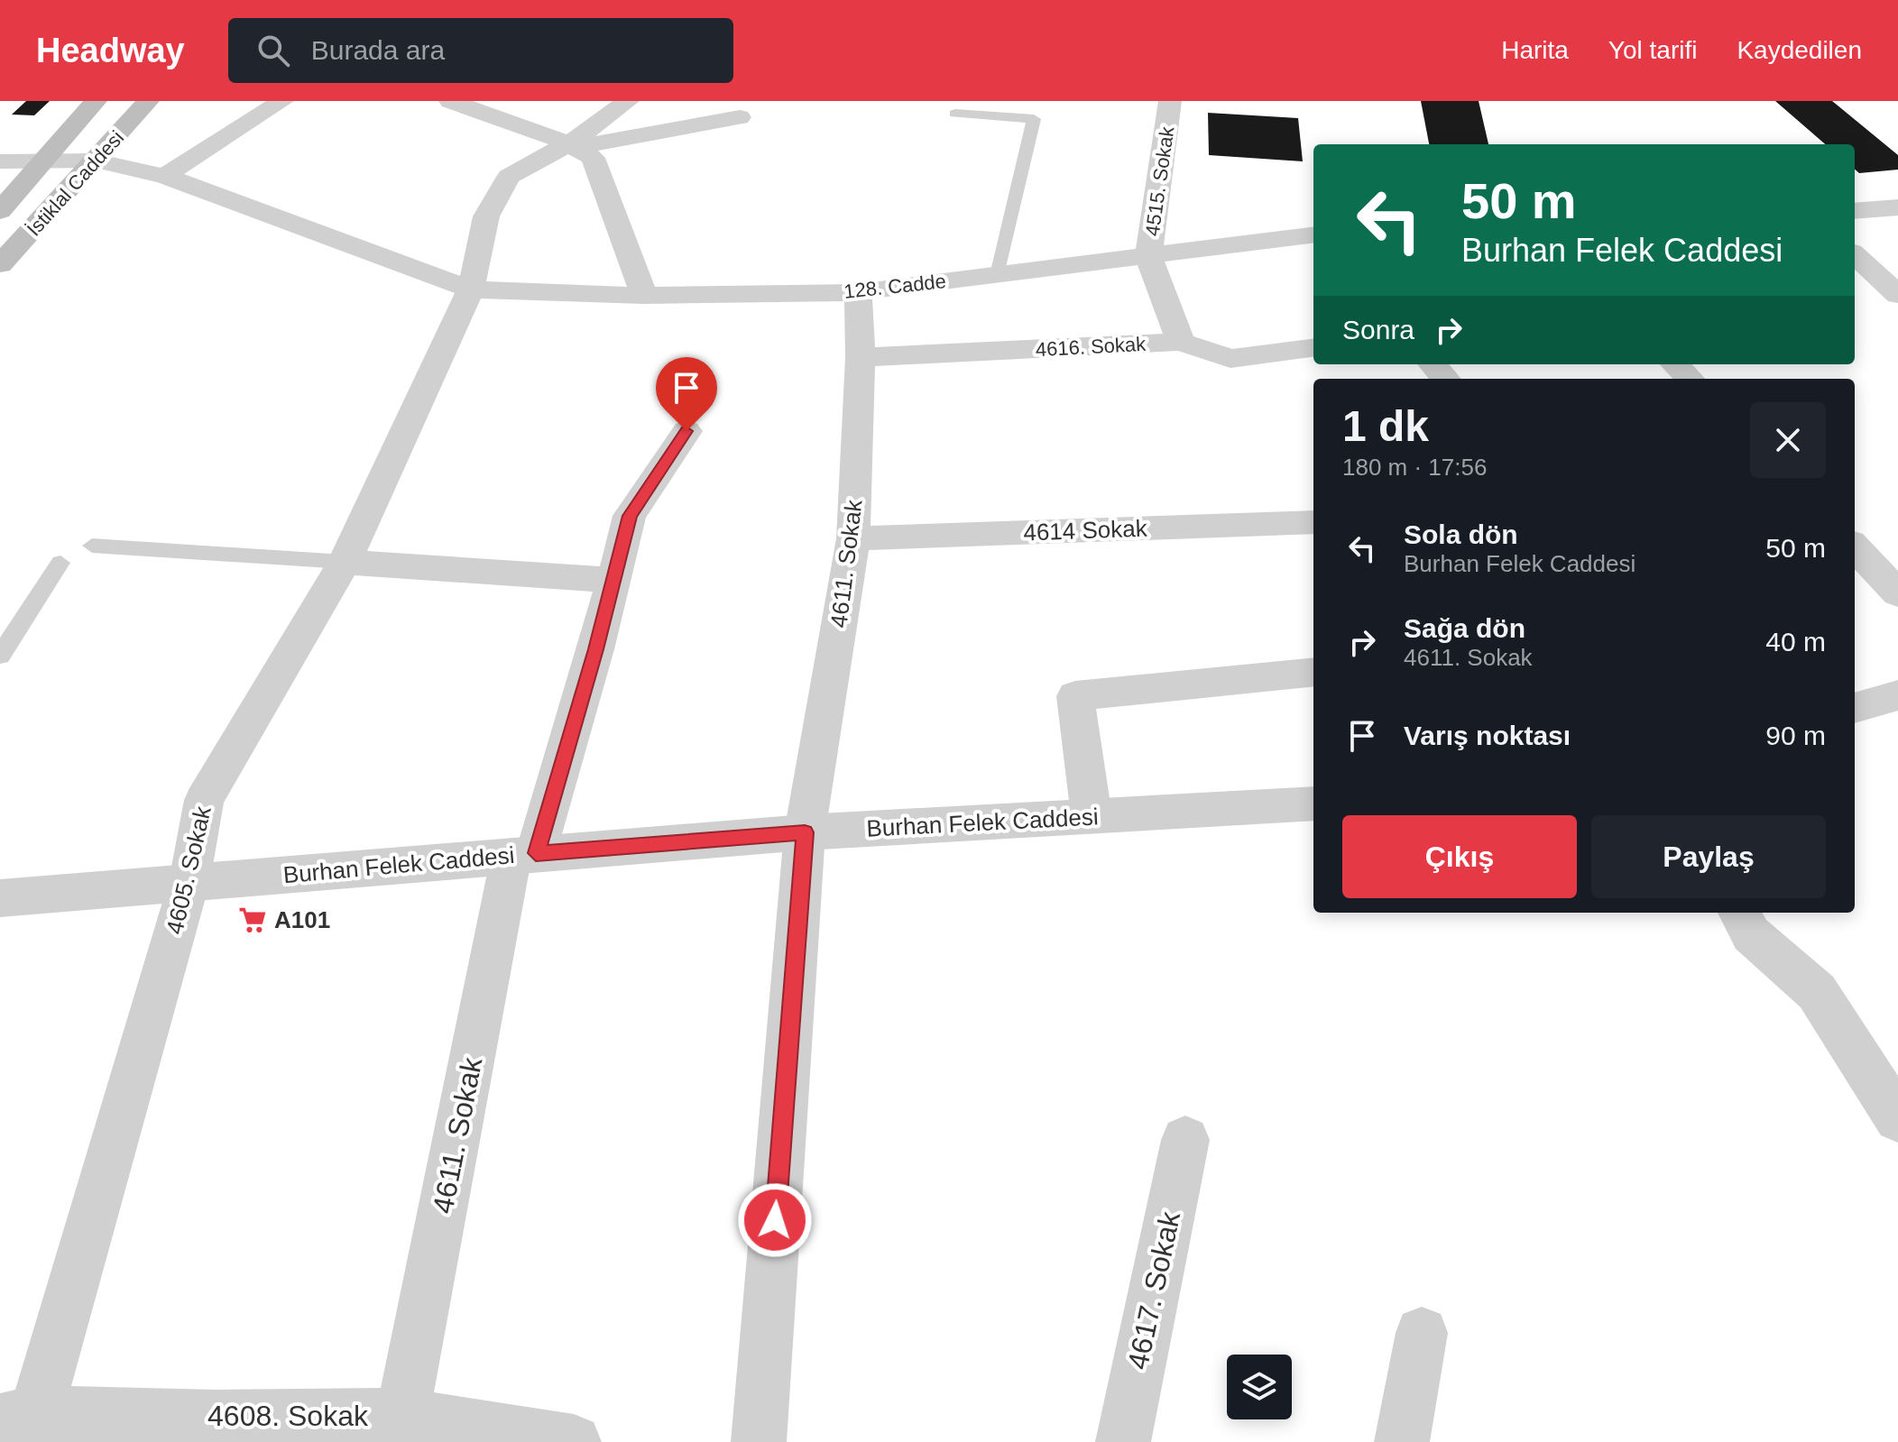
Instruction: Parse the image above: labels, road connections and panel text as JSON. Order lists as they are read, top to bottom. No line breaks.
{"streets":{"main road":["İstiklal Caddesi"],"street":["4515. Sokak","128. Cadde","4616. Sokak","4614 Sokak","4611. Sokak","Burhan Felek Caddesi","4605. Sokak","4617. Sokak","4608. Sokak"]},"crossings":[["4515. Sokak","128. Cadde"],["4515. Sokak","4616. Sokak"],["İstiklal Caddesi","128. Cadde"],["128. Cadde","4611. Sokak"],["128. Cadde","4605. Sokak"],["4616. Sokak","4611. Sokak"],["4614 Sokak","4611. Sokak"],["4611. Sokak","Burhan Felek Caddesi"],["4611. Sokak","4608. Sokak"],["Burhan Felek Caddesi","4605. Sokak"],["4605. Sokak","4608. Sokak"]],"places":{"supermarket":["A101"]},"page":{"header":"Headway","search":"Burada ara","nav":["Harita","Yol tarifi","Kaydedilen"],"turn":["50 m","Burhan Felek Caddesi"],"then":"Sonra","heading":["1 dk","180 m · 17:56"],"list":[{"name":"Sola dön","note":"Burhan Felek Caddesi","value":"50 m"},{"name":"Sağa dön","note":"4611. Sokak","value":"40 m"},{"name":"Varış noktası","value":"90 m"}],"buttons":["Çıkış","Paylaş"]}}
